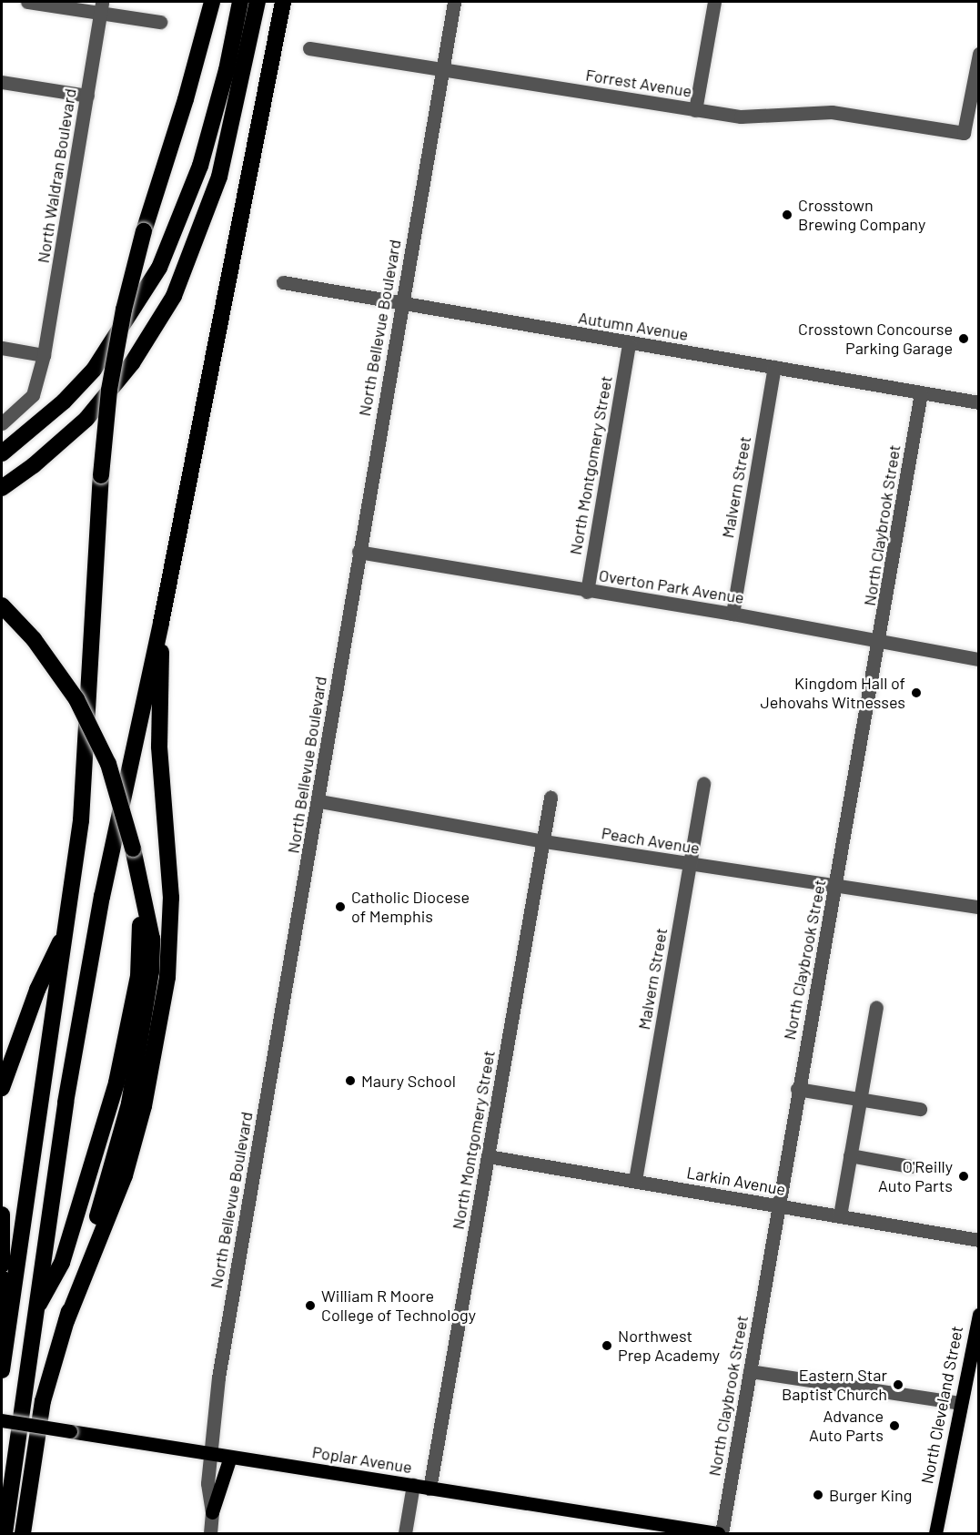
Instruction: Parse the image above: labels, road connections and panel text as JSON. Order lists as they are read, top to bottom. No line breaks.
{"streets":{"main road":["North Cleveland Street","Poplar Avenue"],"street":["Forrest Avenue","North Waldran Boulevard","Autumn Avenue","North Bellevue Boulevard","North Montgomery Street","Malvern Street","North Claybrook Street","Overton Park Avenue","Peach Avenue","Larkin Avenue"]},"crossings":[["Forrest Avenue","North Bellevue Boulevard"],["Autumn Avenue","North Bellevue Boulevard"],["Autumn Avenue","North Montgomery Street"],["Autumn Avenue","Malvern Street"],["Autumn Avenue","North Claybrook Street"],["North Bellevue Boulevard","Overton Park Avenue"],["North Bellevue Boulevard","Peach Avenue"],["North Bellevue Boulevard","Poplar Avenue"],["North Montgomery Street","Overton Park Avenue"],["North Montgomery Street","Peach Avenue"],["North Montgomery Street","Larkin Avenue"],["North Montgomery Street","Poplar Avenue"],["Malvern Street","Overton Park Avenue"],["Malvern Street","Peach Avenue"],["Malvern Street","Larkin Avenue"],["North Claybrook Street","Overton Park Avenue"],["North Claybrook Street","Peach Avenue"],["North Claybrook Street","Larkin Avenue"],["North Claybrook Street","Poplar Avenue"]],"places":["Crosstown Brewing Company","Crosstown Concourse Parking Garage","Kingdom Hall of Jehovahs Witnesses","Catholic Diocese of Memphis","Maury School","O'Reilly Auto Parts","William R Moore College of Technology","Northwest Prep Academy","Eastern Star Baptist Church","Advance Auto Parts","Burger King"]}
